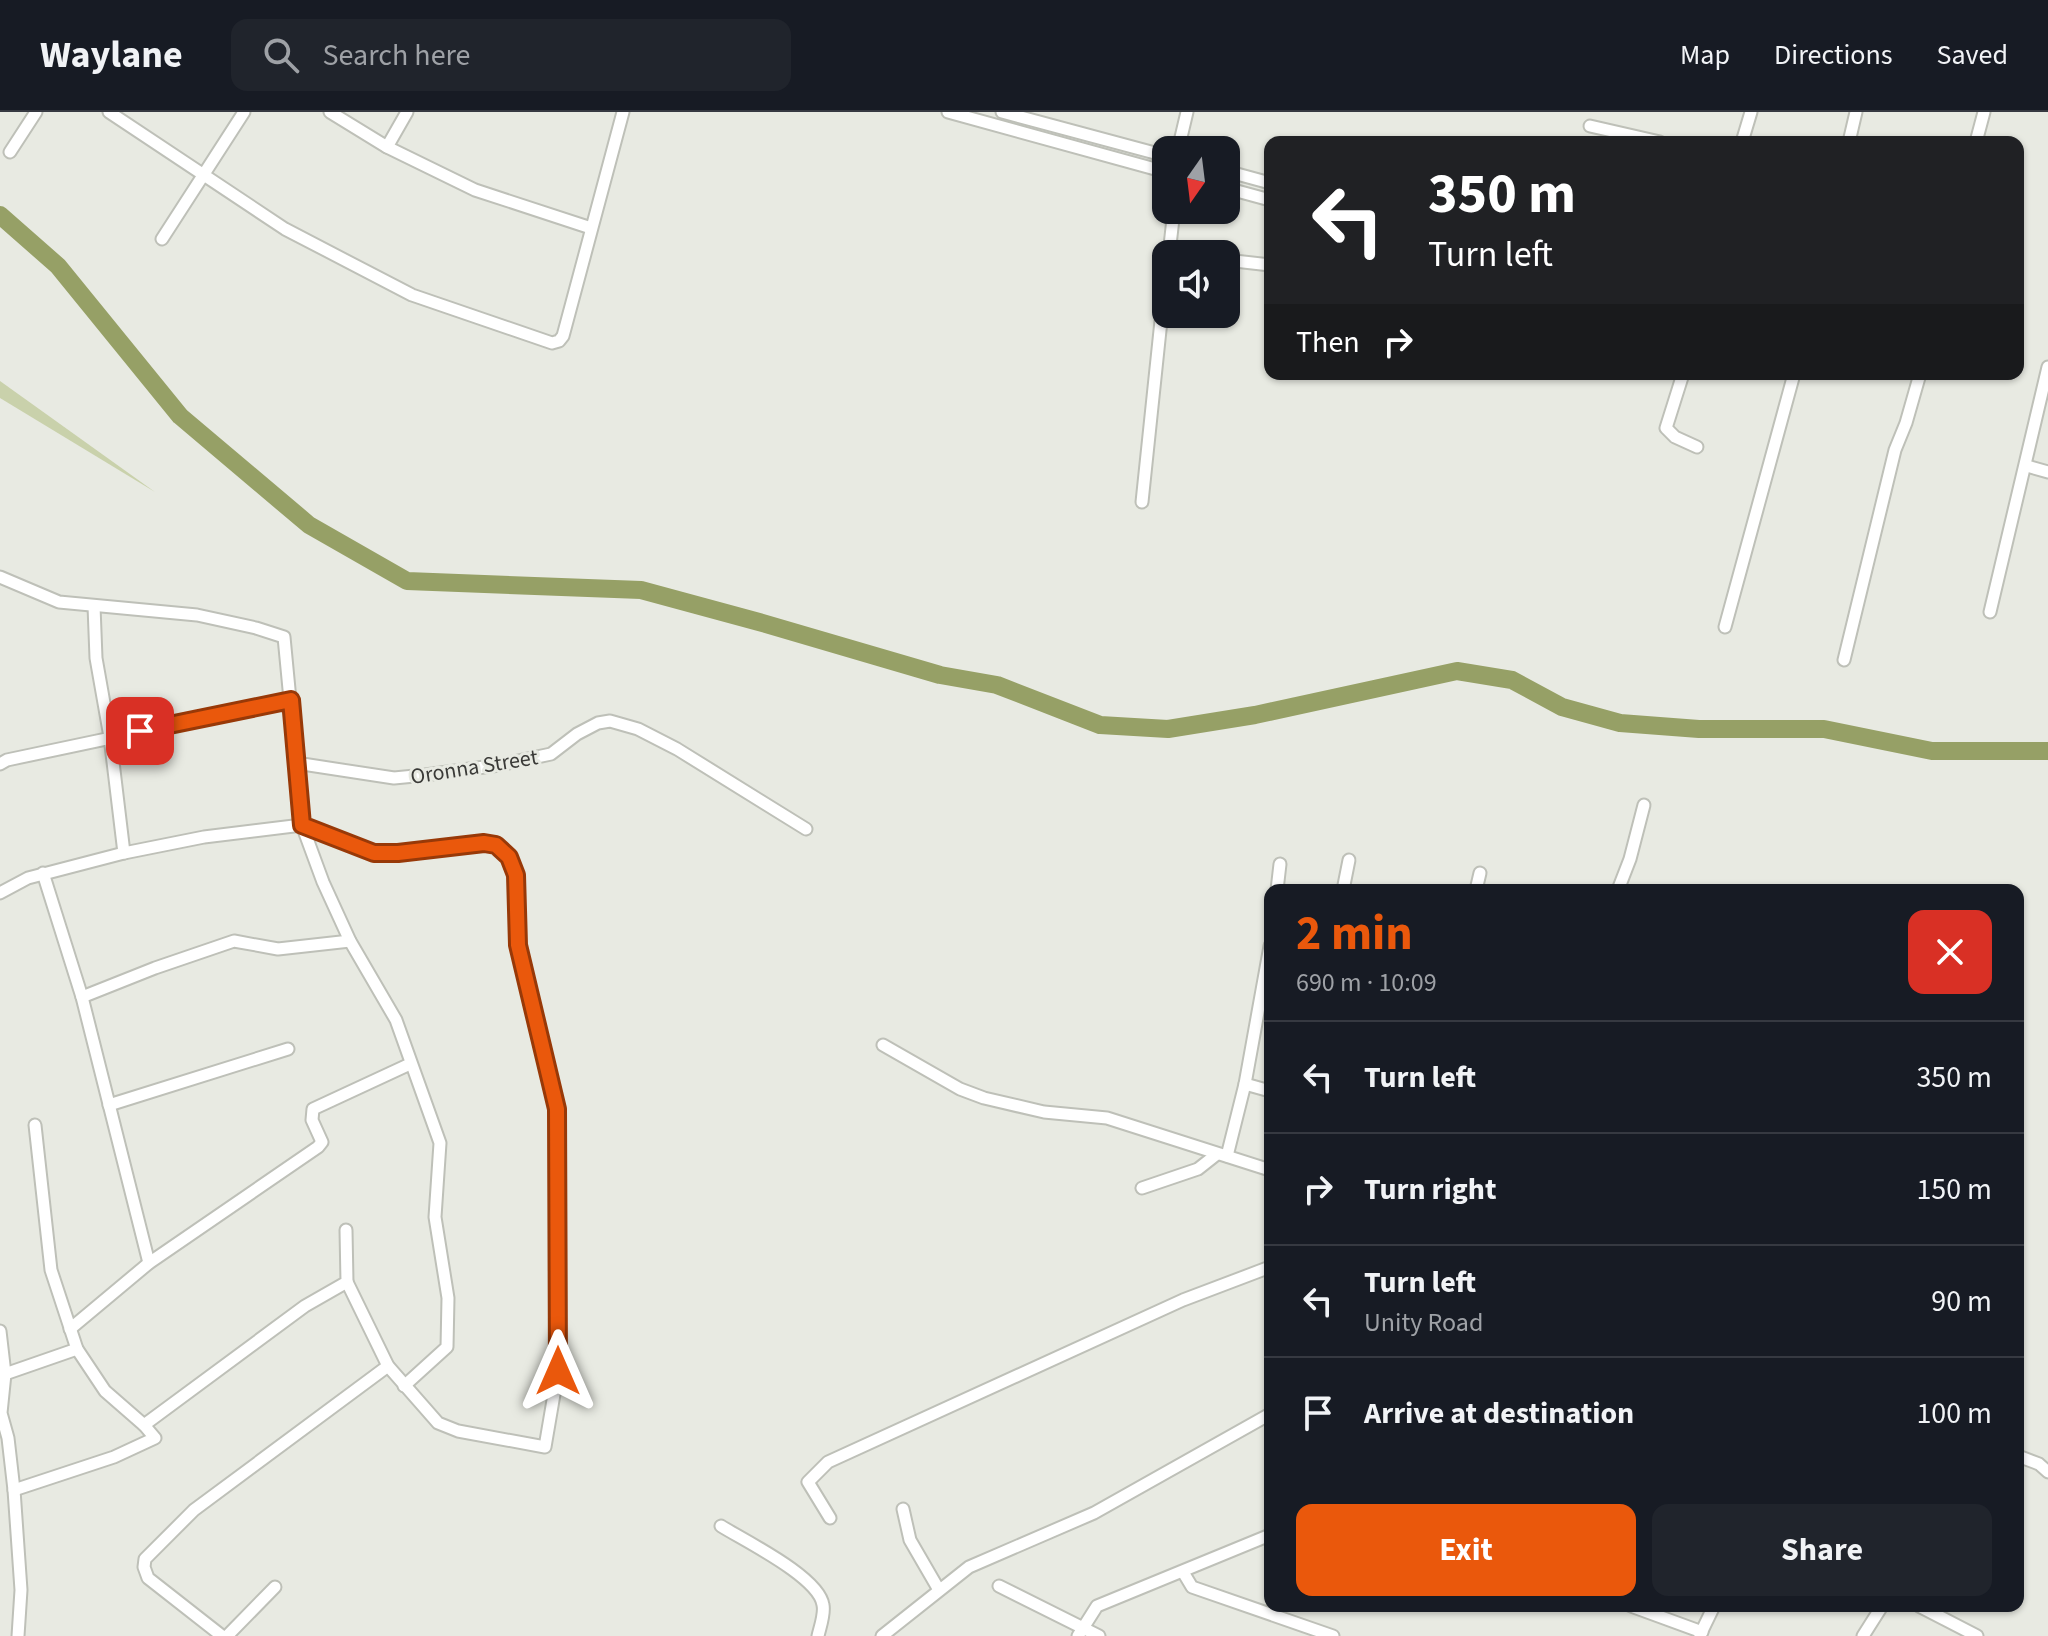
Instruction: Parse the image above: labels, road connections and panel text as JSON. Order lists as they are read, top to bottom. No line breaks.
{"streets":{"street":["Oronna Street"]},"north":"bottom","page":{"header":"Waylane","search":"Search here","nav":["Map","Directions","Saved"],"turn":["350 m","Turn left"],"then":"Then","heading":["2 min","690 m · 10:09"],"list":[{"name":"Turn left","value":"350 m"},{"name":"Turn right","value":"150 m"},{"name":"Turn left","note":"Unity Road","value":"90 m"},{"name":"Arrive at destination","value":"100 m"}],"buttons":["Exit","Share"]}}
